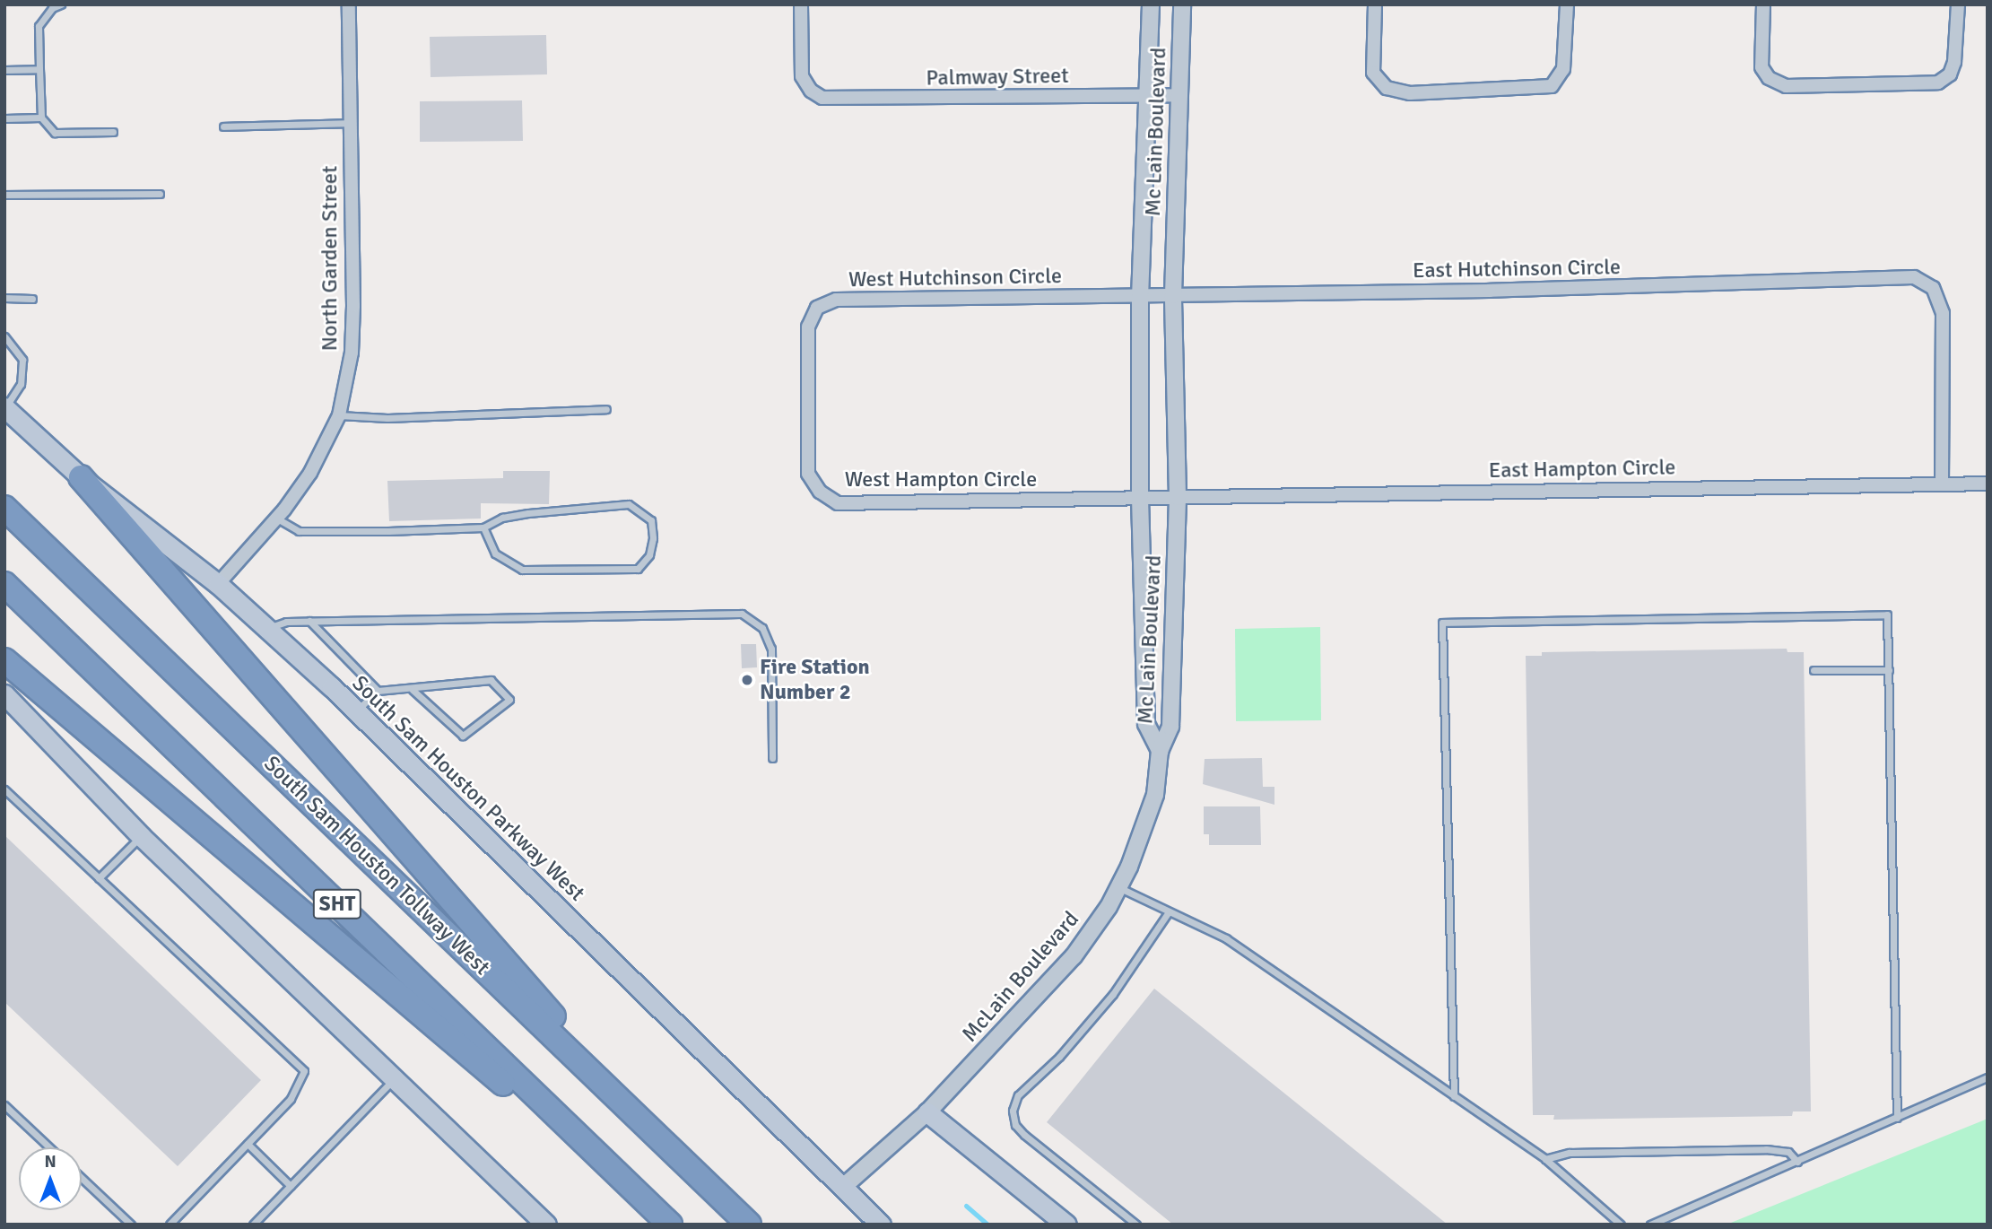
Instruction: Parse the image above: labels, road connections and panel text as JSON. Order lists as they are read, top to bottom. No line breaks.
{"streets":{"highway":["South Sam Houston Tollway West","SHT"],"main road":["South Sam Houston Parkway West"],"street":["Palmway Street","Mc Lain Boulevard","North Garden Street","East Hutchinson Circle","West Hutchinson Circle","East Hampton Circle","West Hampton Circle","McLain Boulevard"]},"crossings":[["Palmway Street","Mc Lain Boulevard"],["Mc Lain Boulevard","East Hutchinson Circle"],["Mc Lain Boulevard","West Hutchinson Circle"],["Mc Lain Boulevard","East Hampton Circle"],["Mc Lain Boulevard","West Hampton Circle"],["Mc Lain Boulevard","McLain Boulevard"],["North Garden Street","South Sam Houston Parkway West"],["East Hutchinson Circle","West Hutchinson Circle"],["East Hutchinson Circle","East Hampton Circle"],["West Hutchinson Circle","West Hampton Circle"],["East Hampton Circle","West Hampton Circle"],["South Sam Houston Parkway West","McLain Boulevard"]],"places":["Fire Station Number 2"],"north":"top"}
